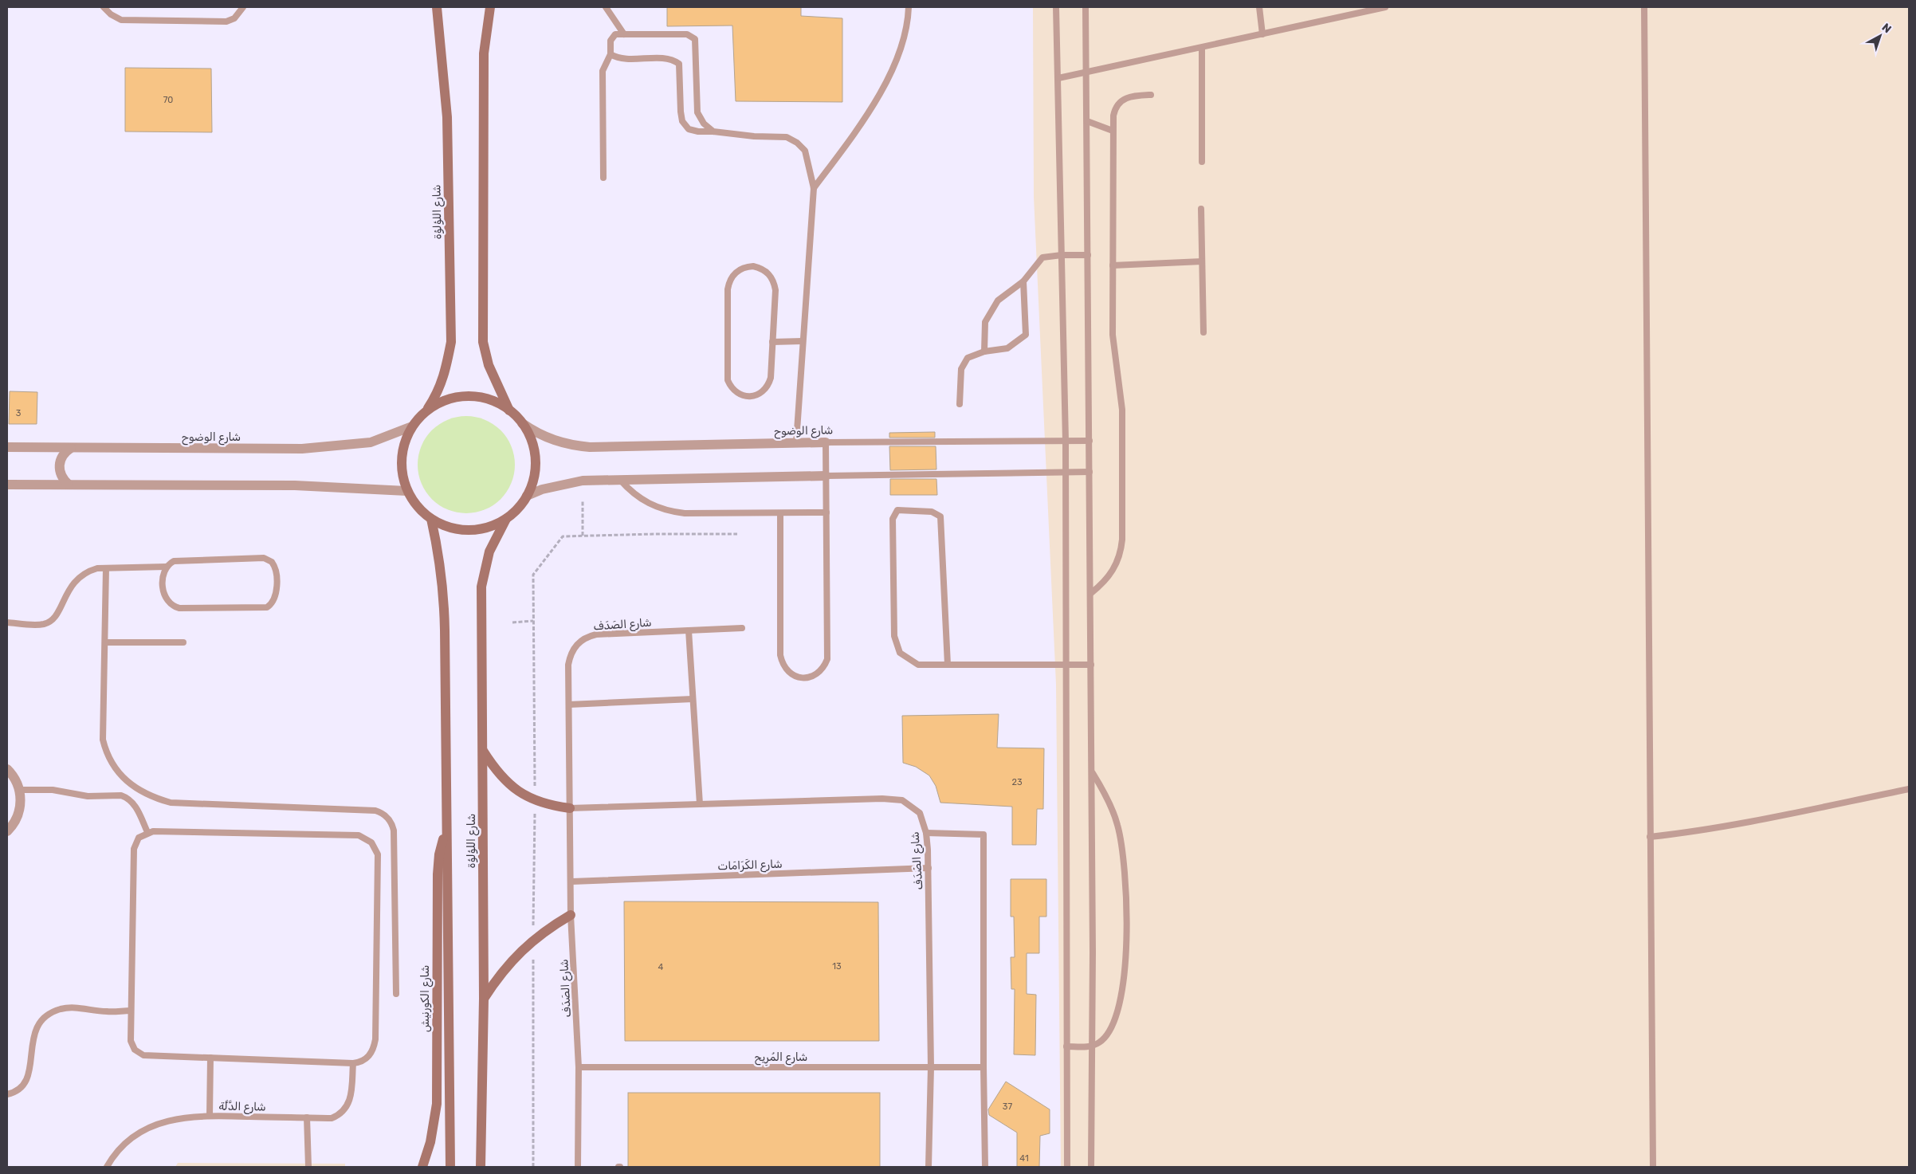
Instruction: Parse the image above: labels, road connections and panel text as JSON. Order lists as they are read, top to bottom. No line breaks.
{"streets":{"street":["شارع اللؤلؤة","شارع الوضوح","شارع الكورنيش"],"lane":["شارع الصَدَف","شارع الكَرَامَات","شارع المُرِيح","شارع الدَّلَّة"]},"crossings":[["شارع اللؤلؤة","شارع الوضوح"],["شارع الصَدَف","شارع الكَرَامَات"],["شارع الصَدَف","شارع المُرِيح"]],"house_numbers":["70","3","23","13","4","37","41"],"north":"top right"}
